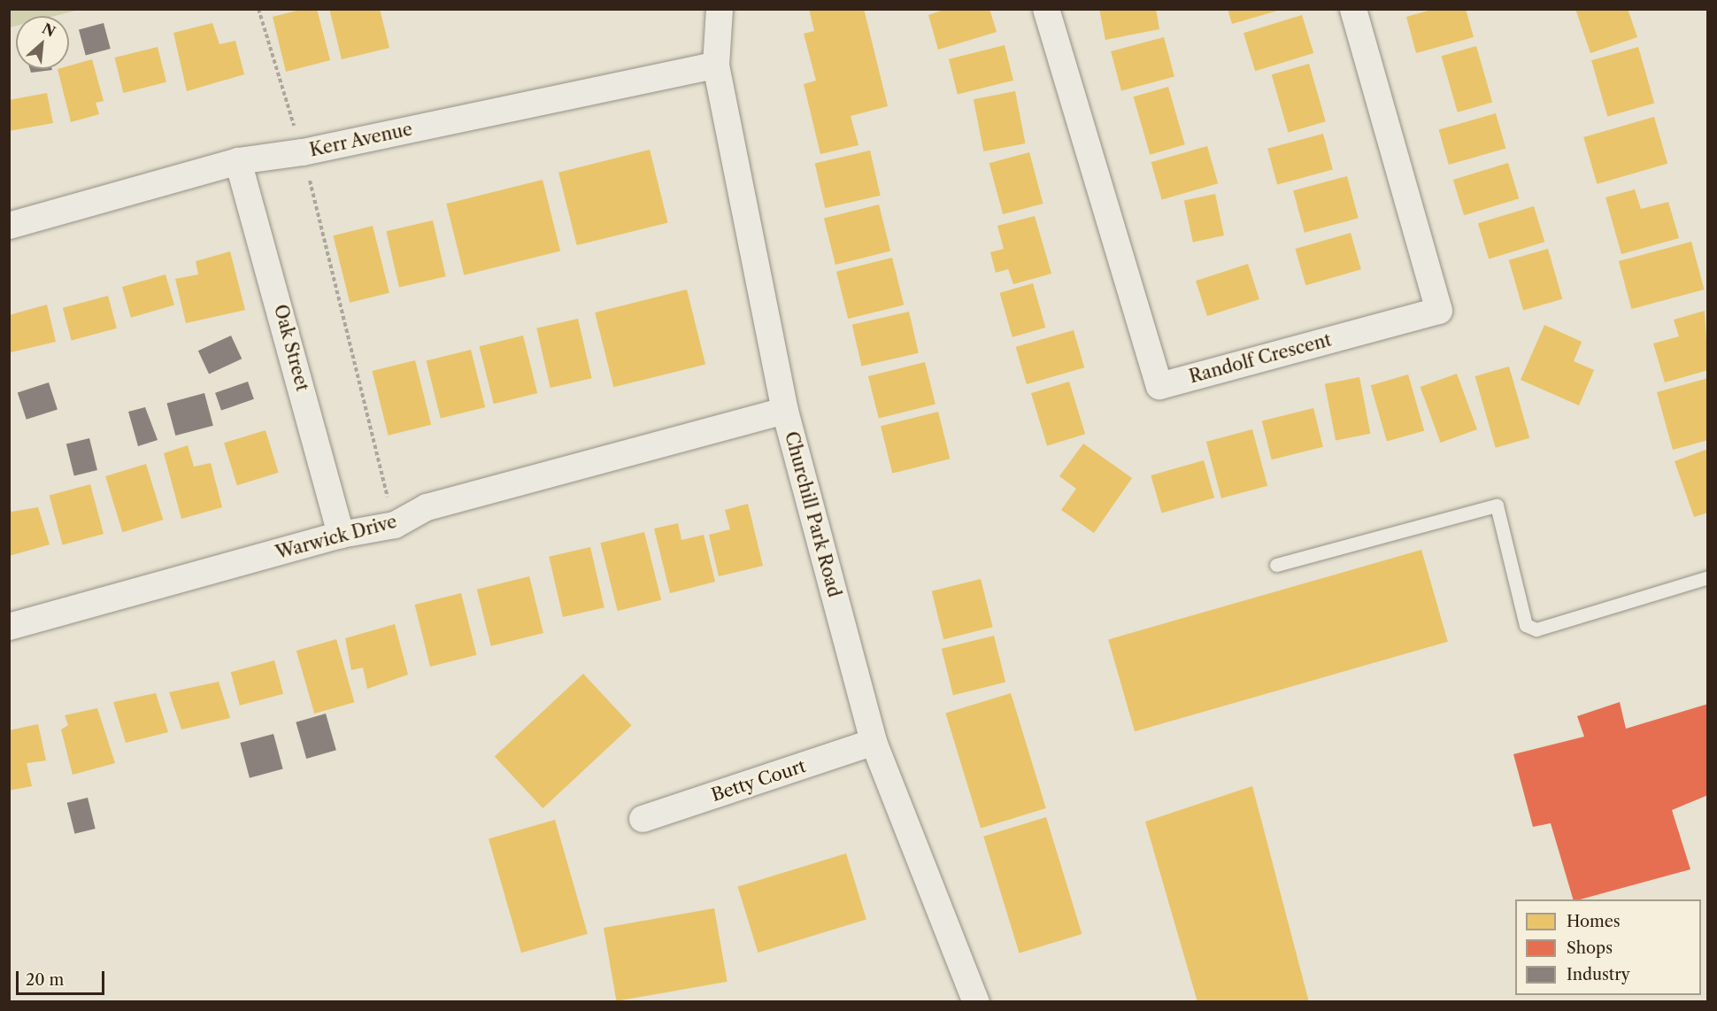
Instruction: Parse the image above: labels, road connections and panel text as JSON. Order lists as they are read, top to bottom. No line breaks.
{"streets":{"street":["Kerr Avenue","Oak Street","Randolf Crescent","Churchill Park Road","Warwick Drive","Betty Court"]},"crossings":[["Kerr Avenue","Oak Street"],["Kerr Avenue","Churchill Park Road"],["Oak Street","Warwick Drive"],["Churchill Park Road","Warwick Drive"],["Churchill Park Road","Betty Court"]],"legend":["Homes","Shops","Industry"],"scale_bar":"20 m","north":"top right"}
